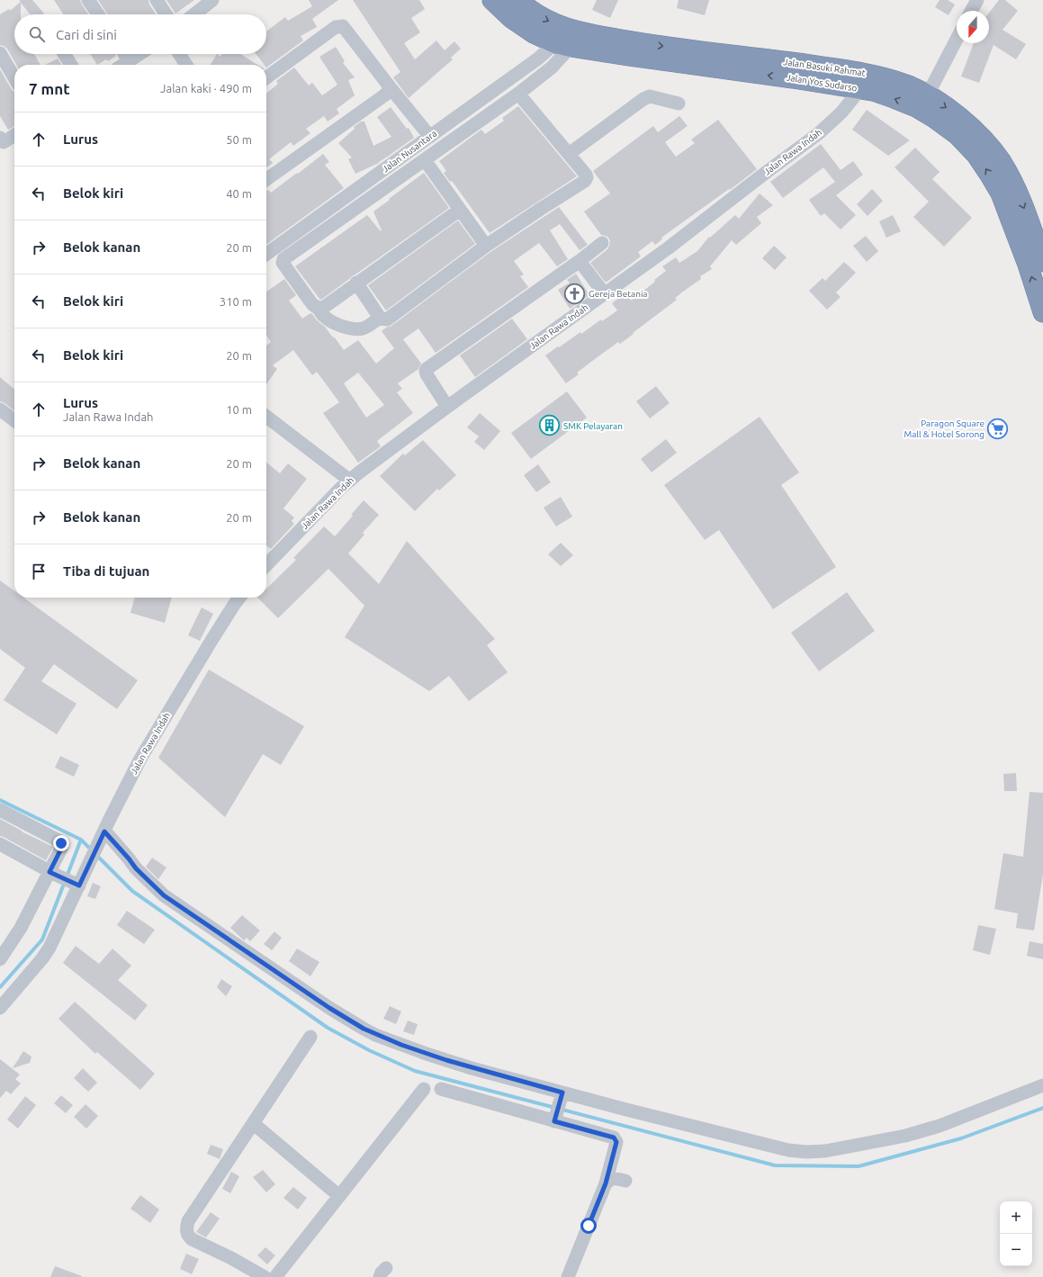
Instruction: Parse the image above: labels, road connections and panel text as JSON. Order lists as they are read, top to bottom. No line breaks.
{"streets":{"highway":["Jalan Basuki Rahmat","Jalan Yos Sudarso"],"street":["Jalan Nusantara","Jalan Rawa Indah"]},"crossings":[["Jalan Yos Sudarso","Jalan Nusantara"],["Jalan Yos Sudarso","Jalan Rawa Indah"]],"one_way":["Jalan Basuki Rahmat","Jalan Yos Sudarso"],"places":{"church":["Gereja Betania"],"building":["SMK Pelayaran"],"supermarket":["Paragon Square Mall & Hotel Sorong"]},"north":"bottom","page":{"search":"Cari di sini","heading":["7 mnt","Jalan kaki · 490 m"],"list":[["Lurus","50 m"],["Belok kiri","40 m"],["Belok kanan","20 m"],["Belok kiri","310 m"],["Belok kiri","20 m"],["Lurus","Jalan Rawa Indah","10 m"],["Belok kanan","20 m"],["Belok kanan","20 m"],"Tiba di tujuan"],"map_buttons":["+","−"]}}
